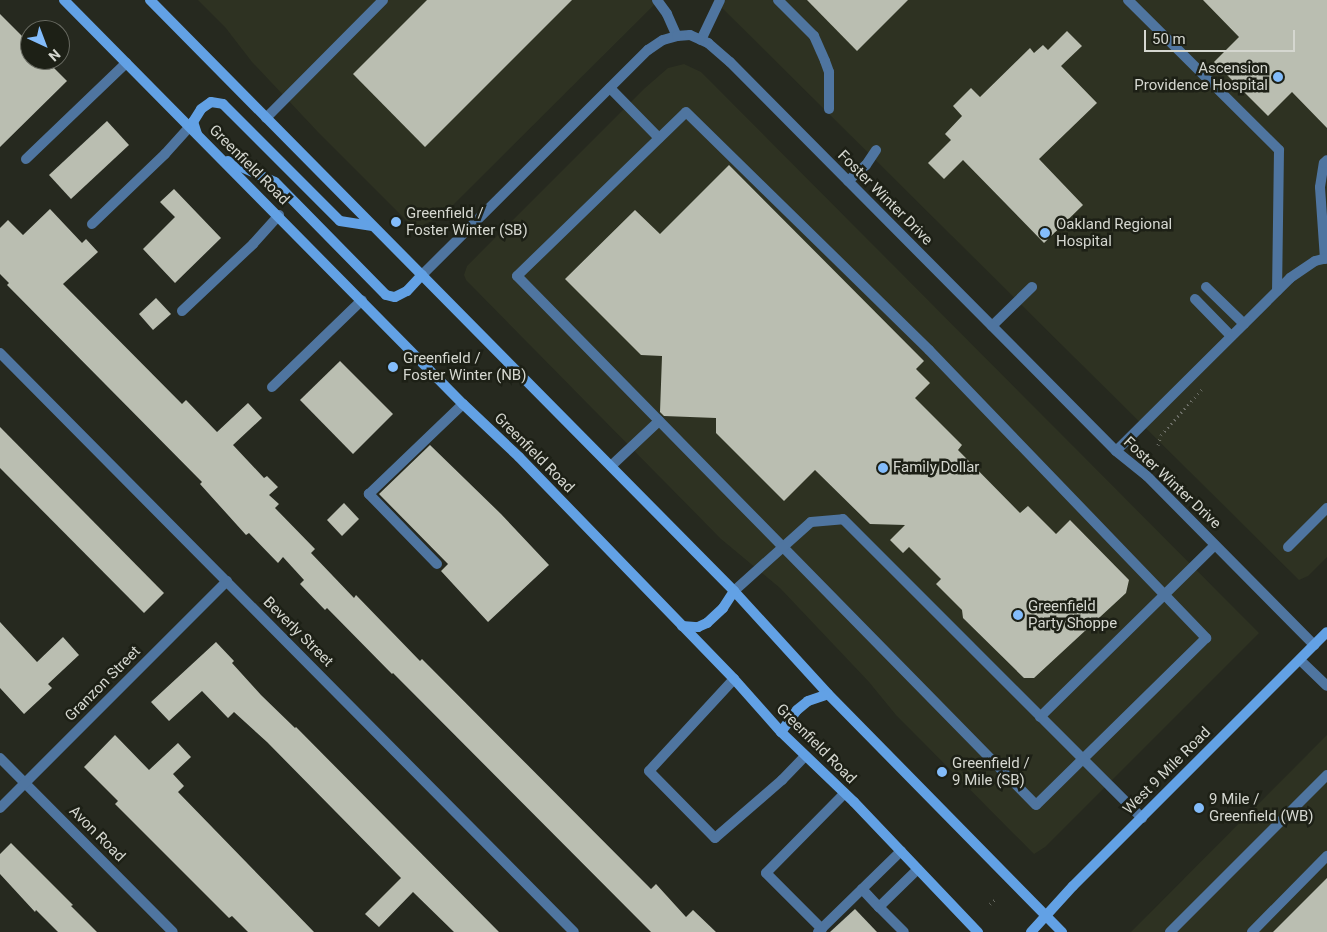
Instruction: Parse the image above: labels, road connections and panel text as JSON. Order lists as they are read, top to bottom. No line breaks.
{"streets":{"main road":["Greenfield Road","West 9 Mile Road"],"street":["Foster Winter Drive","Beverly Street","Granzon Street","Avon Road"]},"crossings":[["Foster Winter Drive","West 9 Mile Road"],["Beverly Street","Granzon Street"],["Granzon Street","Avon Road"]],"places":["Ascension Providence Hospital","Greenfield / Foster Winter (SB)","Oakland Regional Hospital","Greenfield / Foster Winter (NB)","Family Dollar","Greenfield Party Shoppe","Greenfield / 9 Mile (SB)","9 Mile / Greenfield (WB)"],"scale_bar":"50 m","north":"bottom right"}
